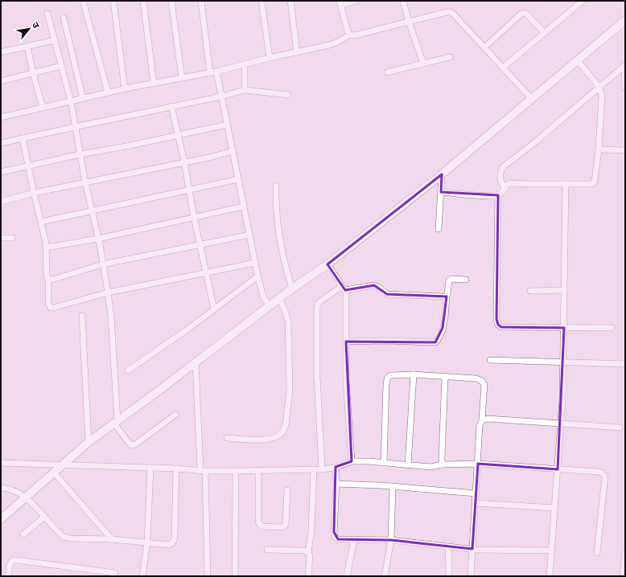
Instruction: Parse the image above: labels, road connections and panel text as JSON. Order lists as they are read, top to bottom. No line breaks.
{"north":"top right"}
